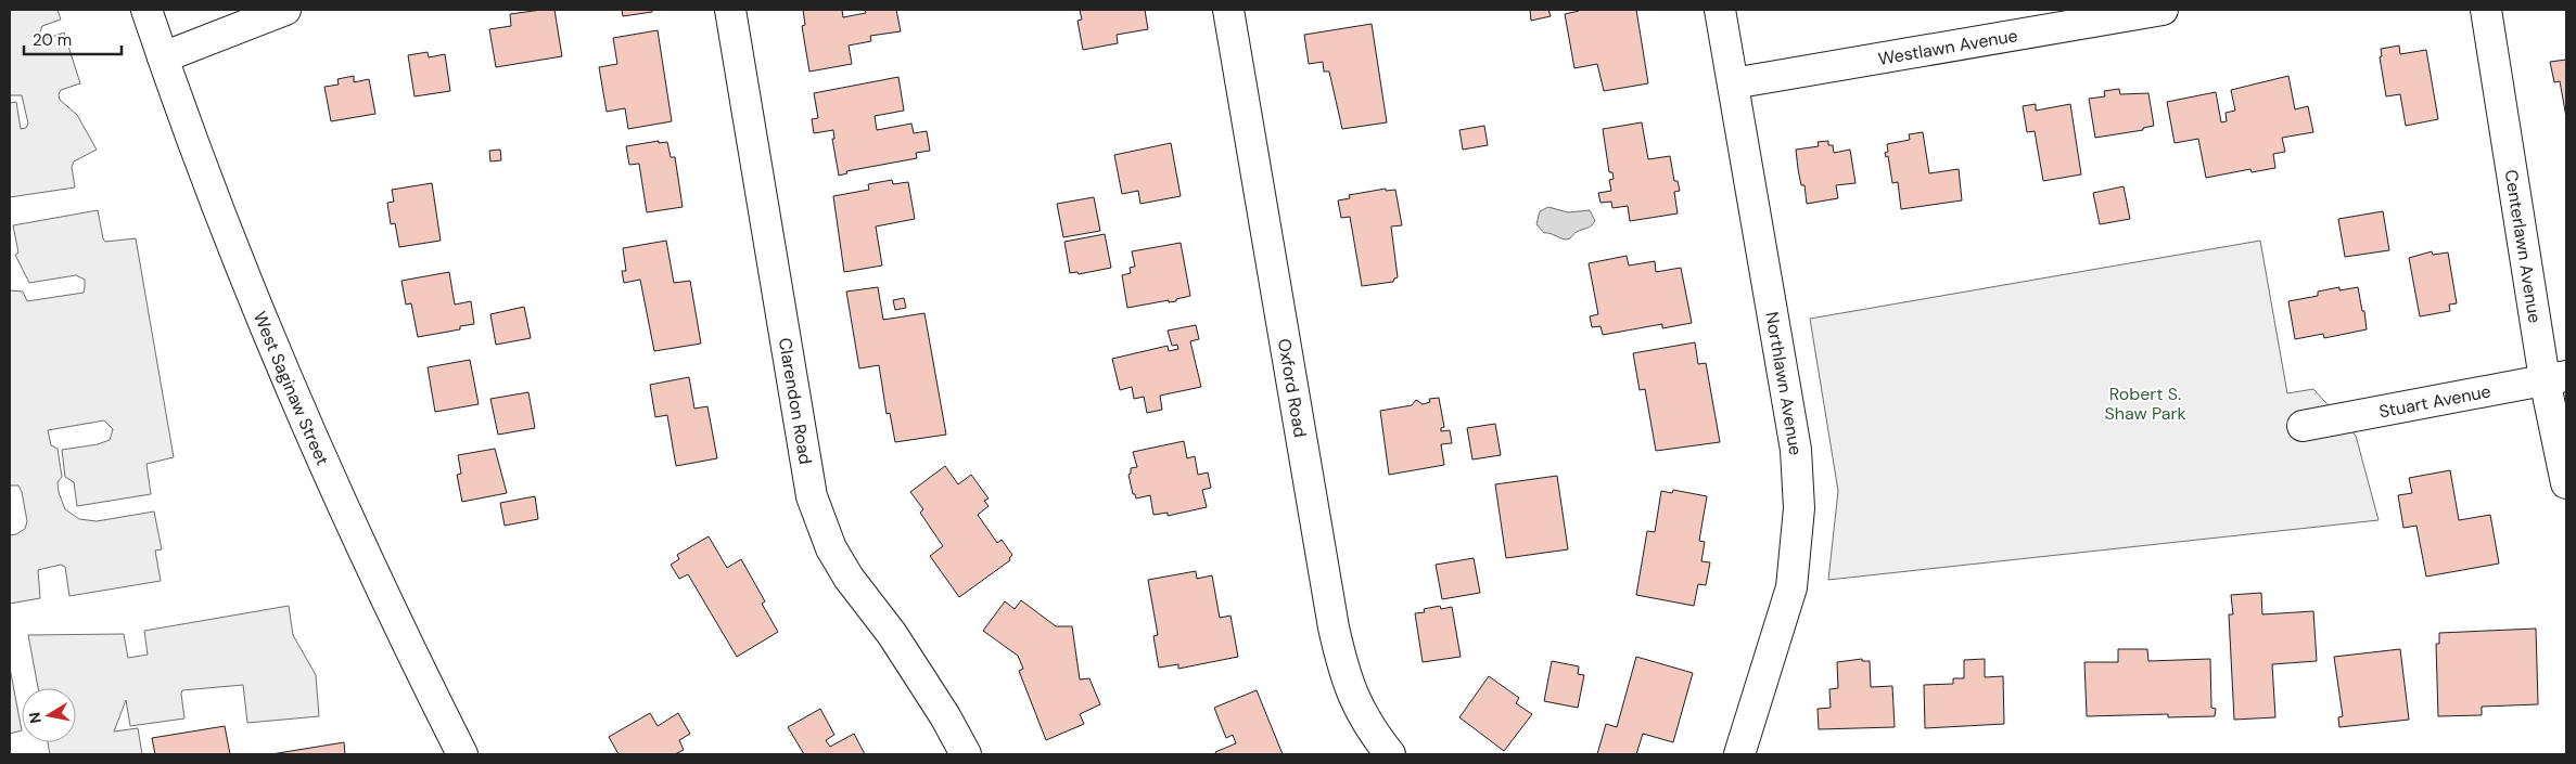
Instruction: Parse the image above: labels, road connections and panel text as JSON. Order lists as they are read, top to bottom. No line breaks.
{"streets":{"street":["Westlawn Avenue","Centerlawn Avenue","Northlawn Avenue","West Saginaw Street","Oxford Road","Stuart Avenue","Clarendon Road"]},"crossings":[["Westlawn Avenue","Northlawn Avenue"],["Centerlawn Avenue","Stuart Avenue"]],"parks":["Robert S. Shaw Park"],"scale_bar":"20 m","north":"left"}
